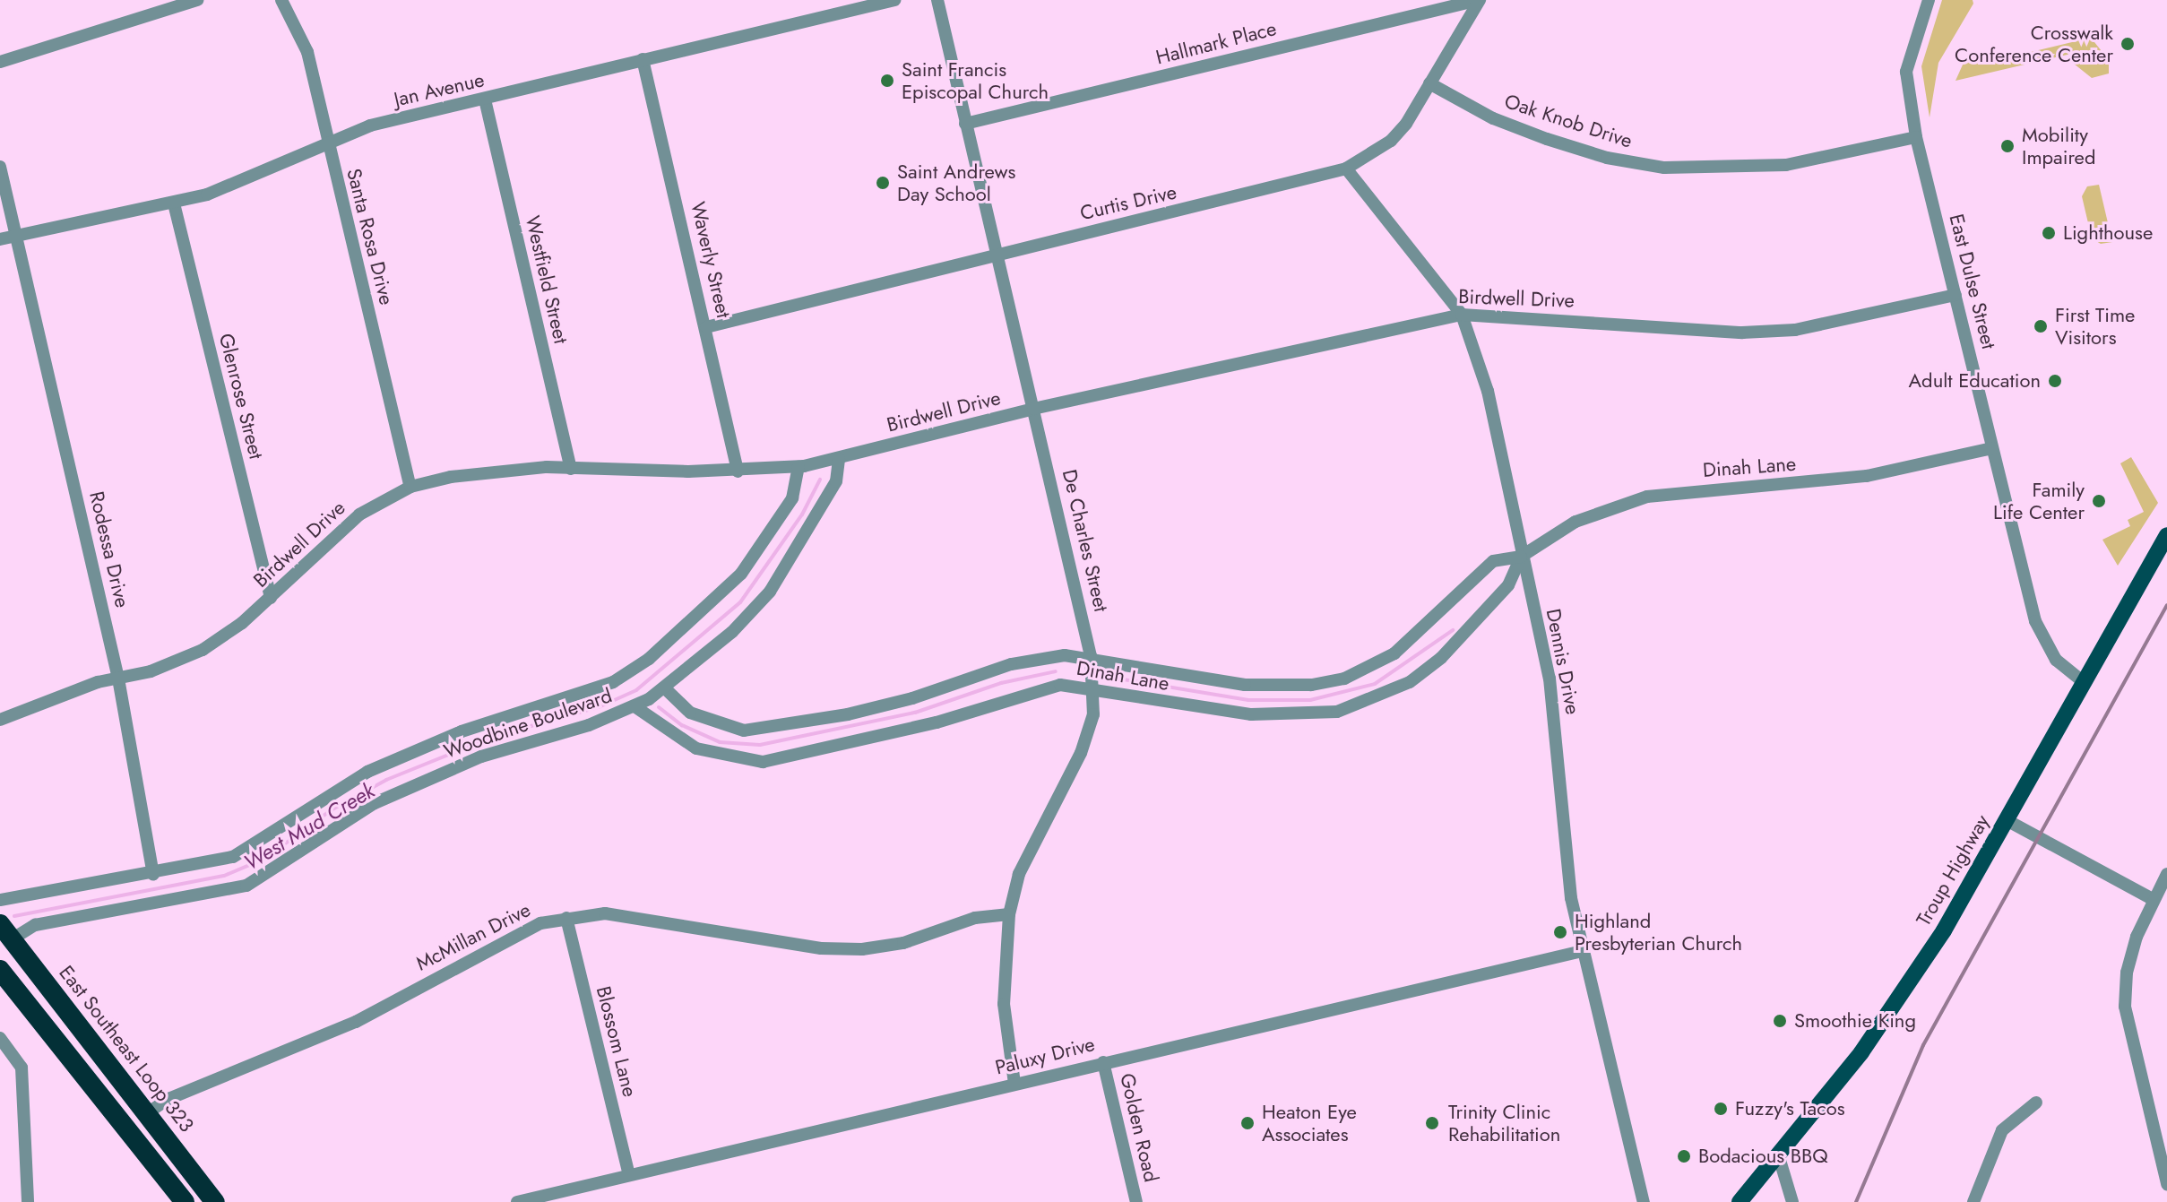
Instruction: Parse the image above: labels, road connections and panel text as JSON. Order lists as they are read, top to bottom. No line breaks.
{"streets":{"highway":["East Southeast Loop 323"],"main road":["Troup Highway"],"street":["Hallmark Place","Jan Avenue","Oak Knob Drive","Curtis Drive","Santa Rosa Drive","Waverly Street","Westfield Street","East Dulse Street","Birdwell Drive","Glenrose Street","Dinah Lane","De Charles Street","Rodessa Drive","Dennis Drive","Woodbine Boulevard","McMillan Drive","Blossom Lane","Paluxy Drive","Golden Road"]},"crossings":[["Hallmark Place","Curtis Drive"],["Hallmark Place","De Charles Street"],["Jan Avenue","Santa Rosa Drive"],["Jan Avenue","Waverly Street"],["Jan Avenue","Westfield Street"],["Jan Avenue","Glenrose Street"],["Jan Avenue","Rodessa Drive"],["Oak Knob Drive","Curtis Drive"],["Oak Knob Drive","East Dulse Street"],["Curtis Drive","Waverly Street"],["Curtis Drive","De Charles Street"],["Curtis Drive","Dennis Drive"],["Santa Rosa Drive","Birdwell Drive"],["Waverly Street","Birdwell Drive"],["Westfield Street","Birdwell Drive"],["East Dulse Street","Birdwell Drive"],["East Dulse Street","Dinah Lane"],["East Dulse Street","Troup Highway"],["Birdwell Drive","Glenrose Street"],["Birdwell Drive","De Charles Street"],["Birdwell Drive","Rodessa Drive"],["Birdwell Drive","Dennis Drive"],["Birdwell Drive","Woodbine Boulevard"],["Dinah Lane","De Charles Street"],["Dinah Lane","Dennis Drive"],["Dinah Lane","Woodbine Boulevard"],["De Charles Street","McMillan Drive"],["De Charles Street","Paluxy Drive"],["Rodessa Drive","Woodbine Boulevard"],["Dennis Drive","Paluxy Drive"],["Woodbine Boulevard","East Southeast Loop 323"],["McMillan Drive","Blossom Lane"],["McMillan Drive","East Southeast Loop 323"],["Blossom Lane","Paluxy Drive"],["Paluxy Drive","Golden Road"]],"water":["West Mud Creek"],"places":["Crosswalk Conference Center","Saint Francis Episcopal Church","Mobility Impaired","Saint Andrews Day School","Lighthouse","First Time Visitors","Adult Education","Family Life Center","Highland Presbyterian Church","Smoothie King","Fuzzy's Tacos","Heaton Eye Associates","Trinity Clinic Rehabilitation","Bodacious BBQ"]}
